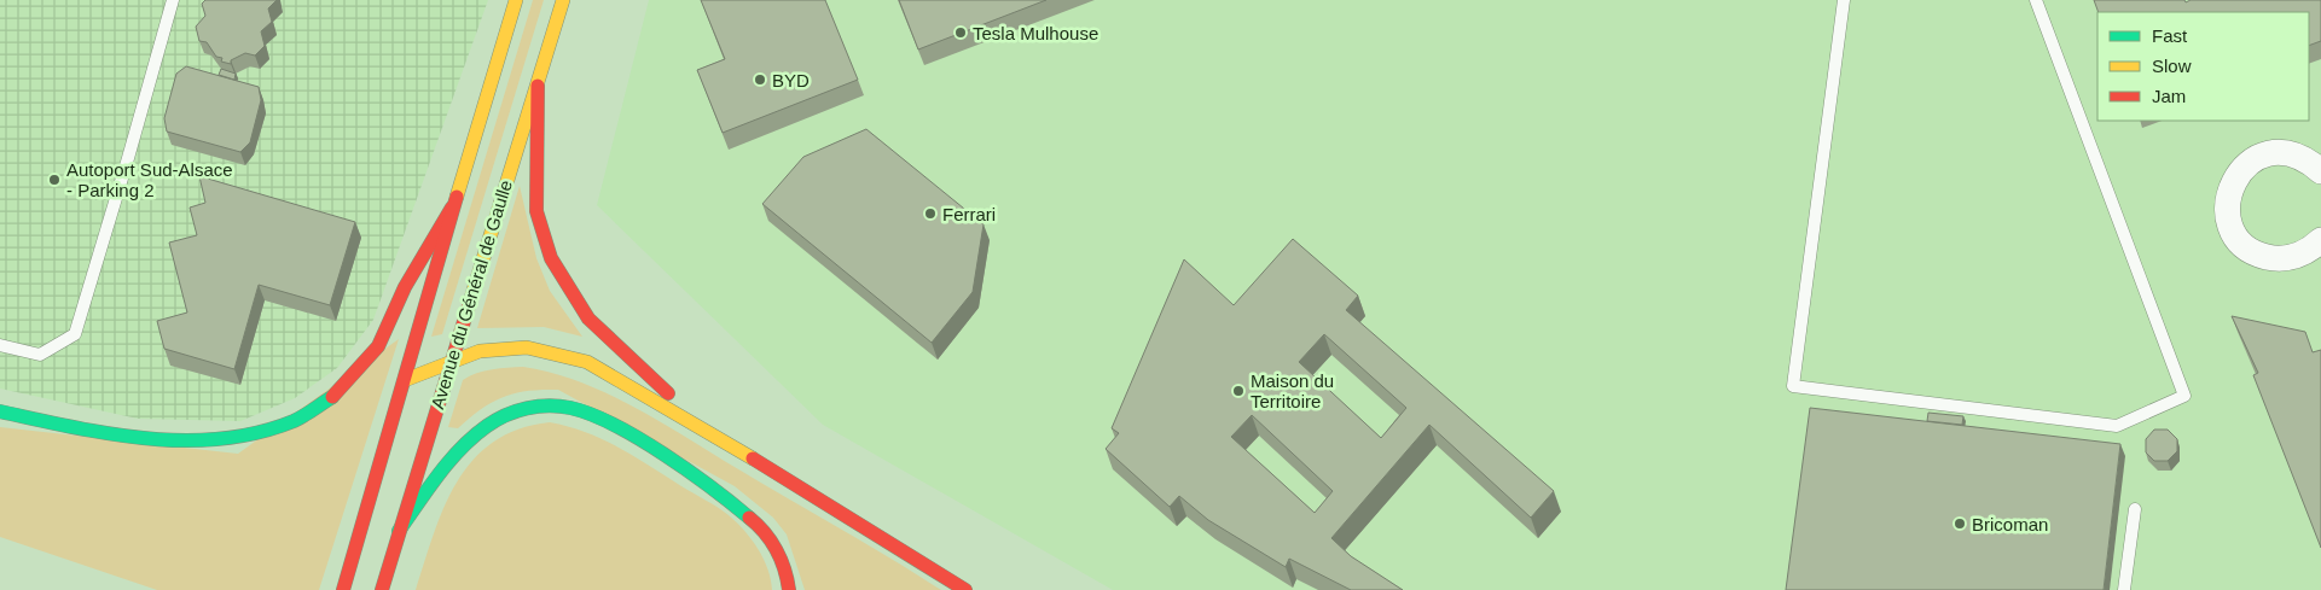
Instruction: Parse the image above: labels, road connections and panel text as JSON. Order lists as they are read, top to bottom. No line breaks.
{"streets":{"main road":["Avenue du Général de Gaulle"]},"places":["Tesla Mulhouse","BYD","Autoport Sud-Alsace - Parking 2","Ferrari","Maison du Territoire","Bricoman"],"legend":["Fast","Slow","Jam"]}
